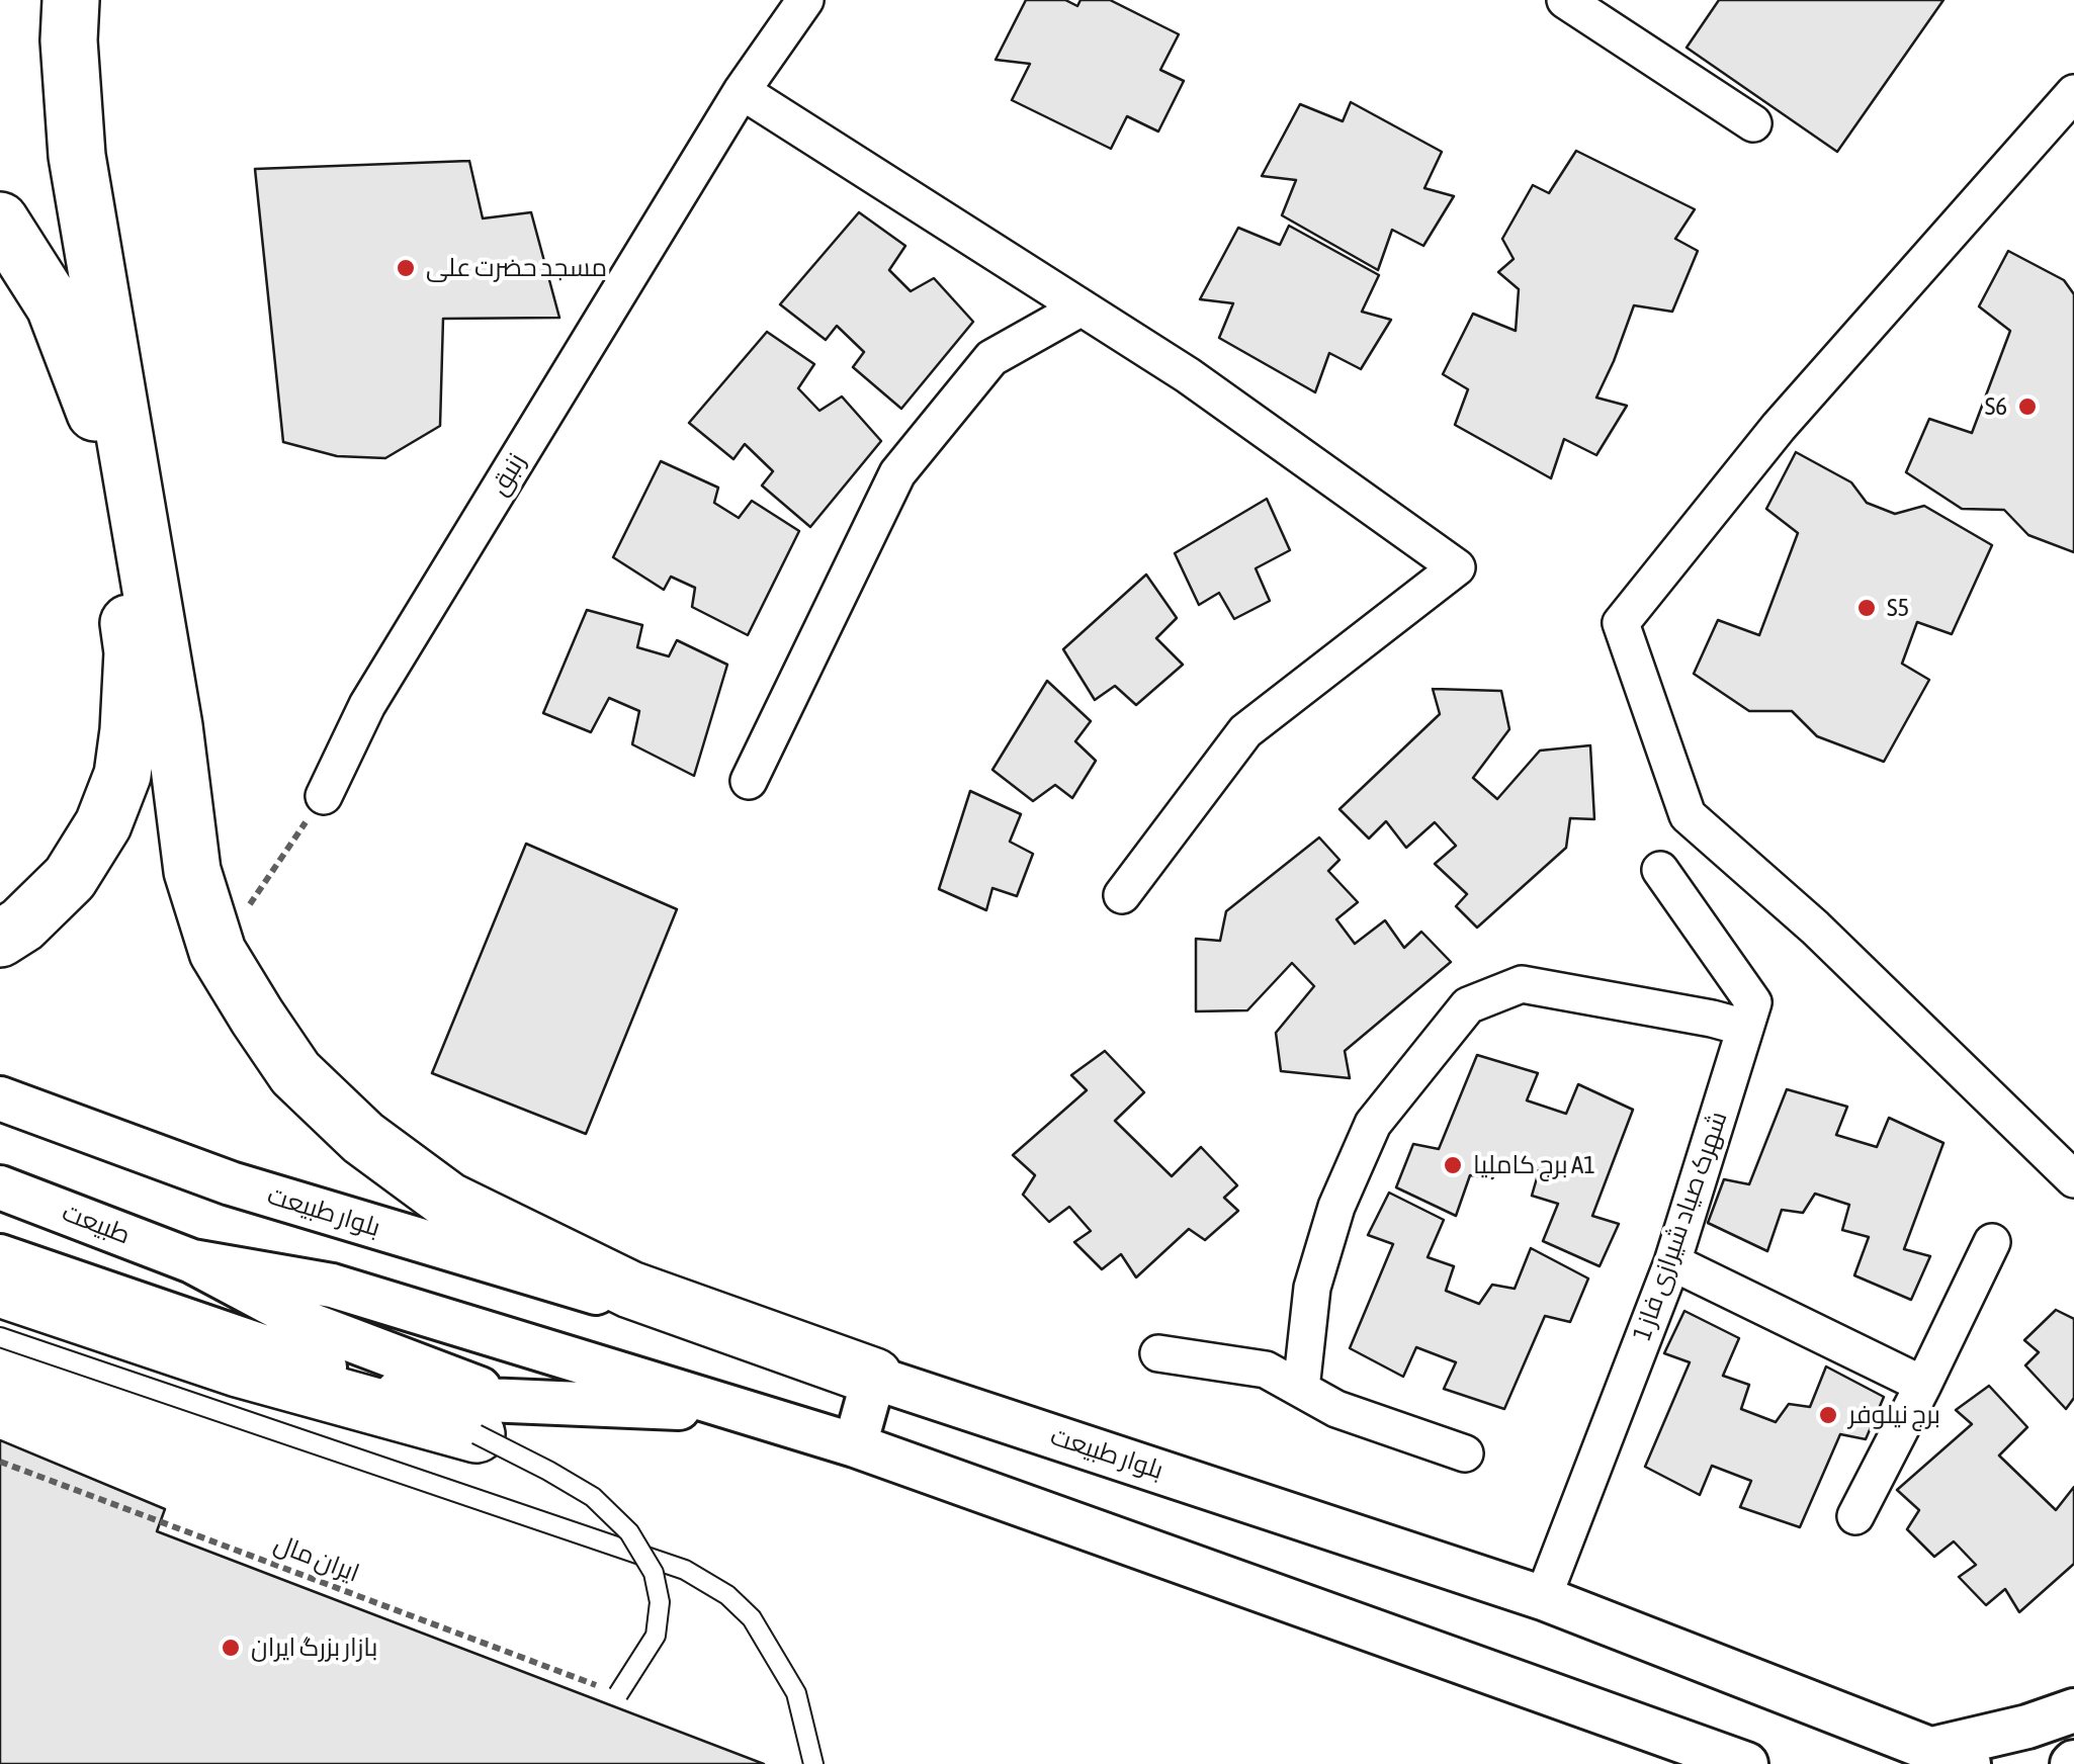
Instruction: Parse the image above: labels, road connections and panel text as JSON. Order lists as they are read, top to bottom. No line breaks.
{"streets":{"street":["زنبق","بلوار طبیعت","طبیعت","شهرک صیاد شیرازی فاز 1"],"path":["ایران مال"]},"crossings":[["بلوار طبیعت","شهرک صیاد شیرازی فاز 1"]],"places":["مسجد حضرت علی","S6","S5","برج کاملیا A1","برج نیلوفر","بازار بزرگ ایران"]}
